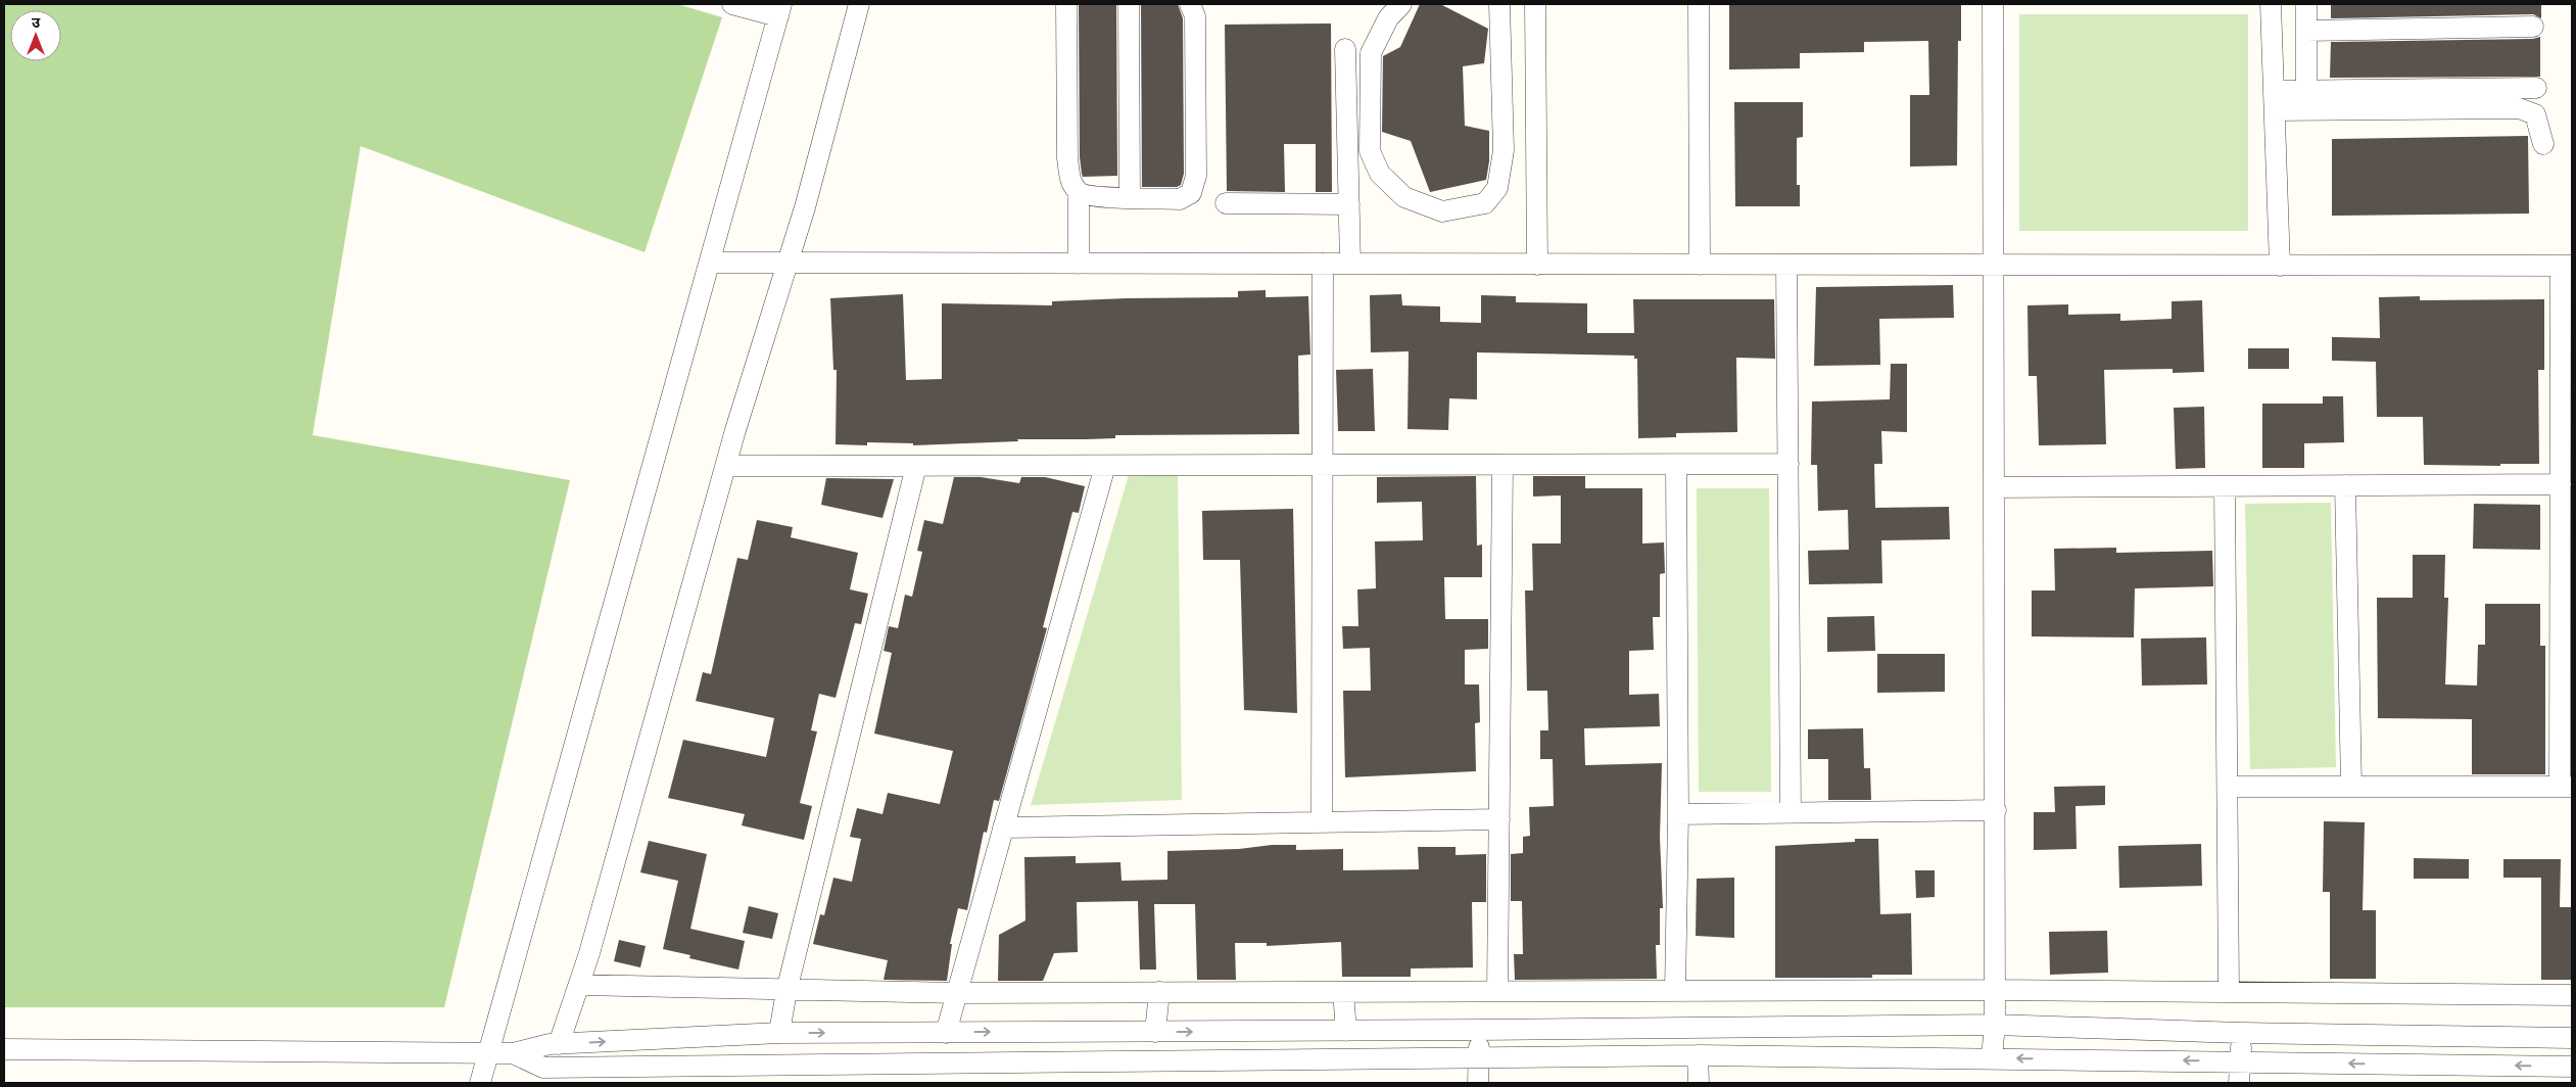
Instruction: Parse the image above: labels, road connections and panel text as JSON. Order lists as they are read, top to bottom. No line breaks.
{"north":"top"}
